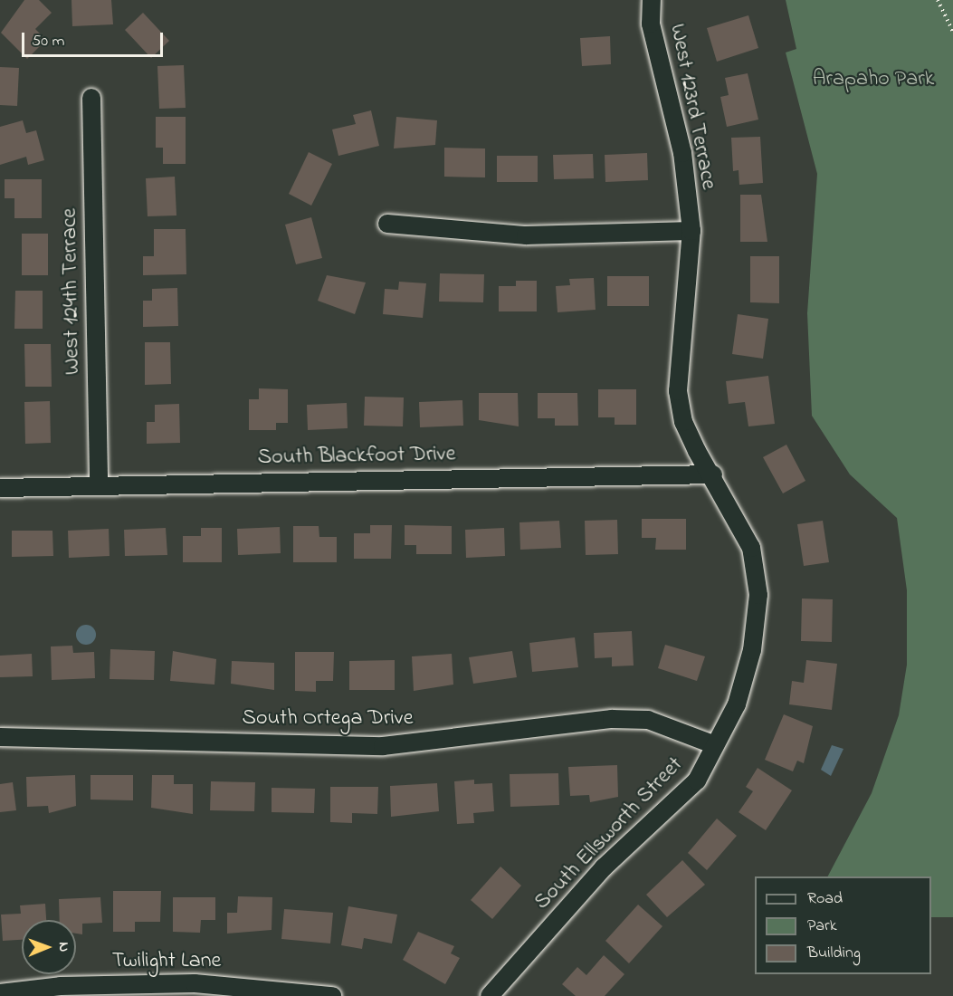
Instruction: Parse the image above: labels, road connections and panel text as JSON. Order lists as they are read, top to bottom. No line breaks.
{"streets":{"street":["West 123rd Terrace","West 124th Terrace","South Blackfoot Drive","South Ortega Drive","South Ellsworth Street","Twilight Lane"]},"crossings":[["West 123rd Terrace","South Blackfoot Drive"],["West 123rd Terrace","South Ellsworth Street"],["West 124th Terrace","South Blackfoot Drive"],["South Blackfoot Drive","South Ellsworth Street"],["South Ortega Drive","South Ellsworth Street"]],"parks":["Arapaho Park"],"legend":["Road","Park","Building"],"scale_bar":"50 m","north":"right"}
